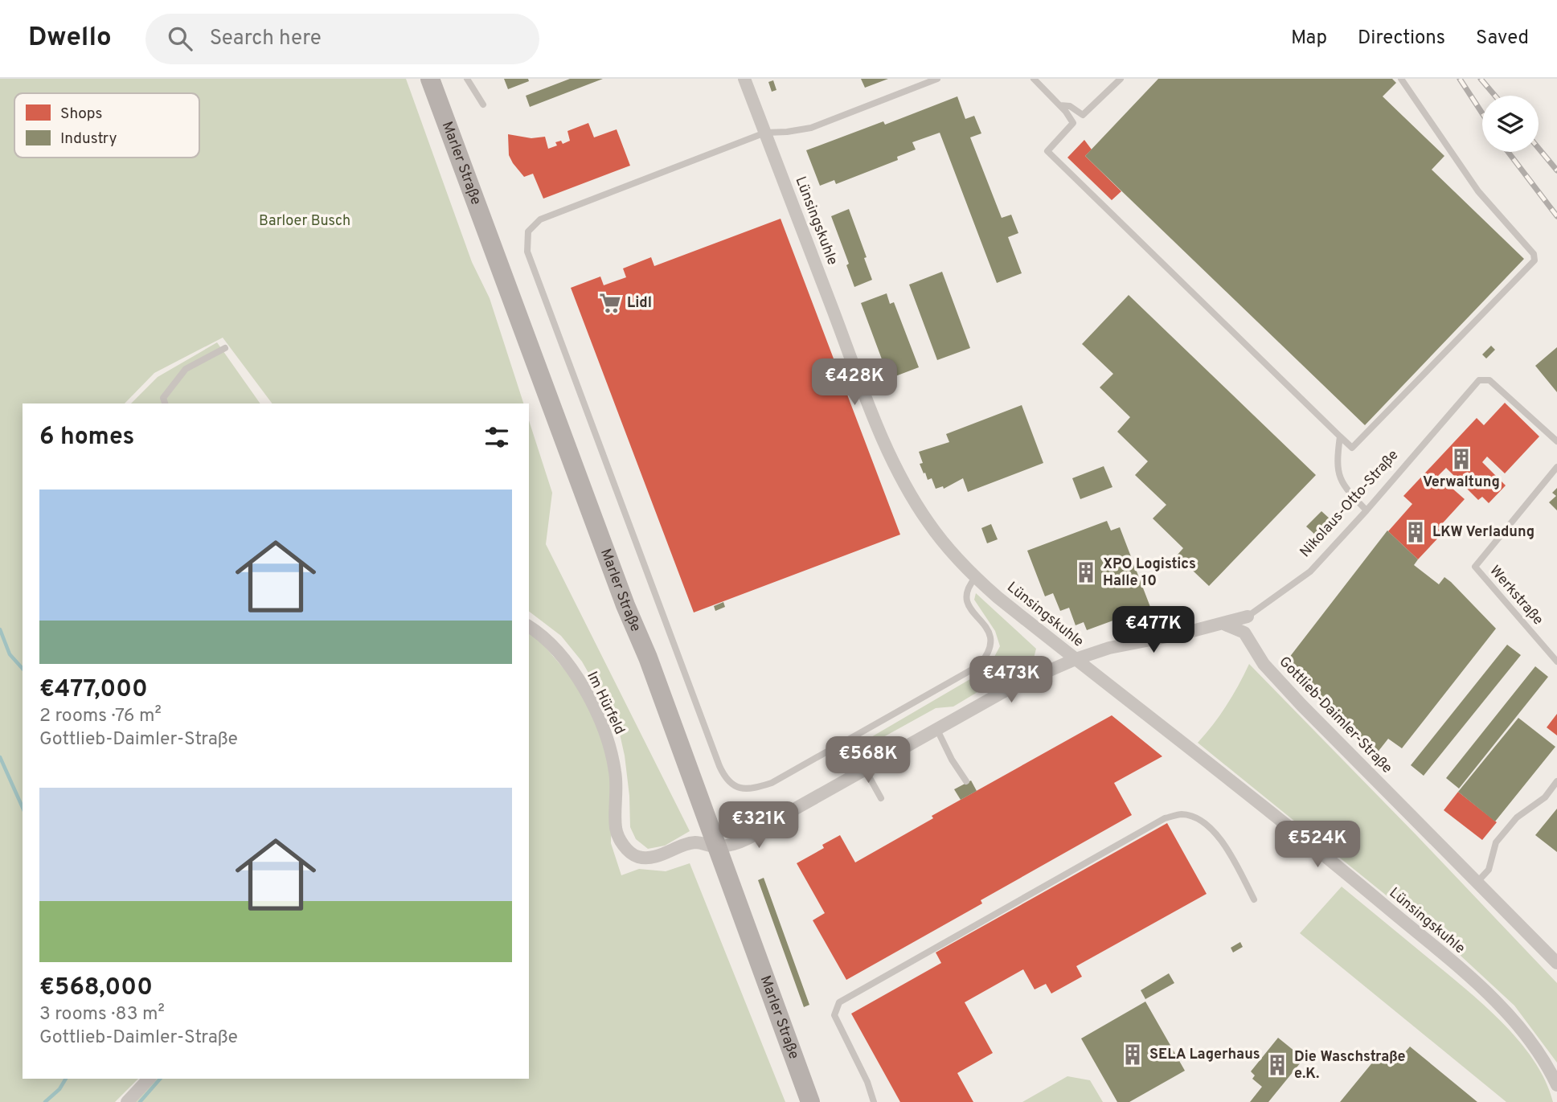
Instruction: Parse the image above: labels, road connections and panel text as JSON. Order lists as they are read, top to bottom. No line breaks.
{"streets":{"main road":["Marler Straße"],"street":["Lünsingskuhle","Nikolaus-Otto-Straße","Im Hürfeld","Gottlieb-Daimler-Straße"],"lane":["Werkstraße"]},"crossings":[["Marler Straße","Im Hürfeld"],["Nikolaus-Otto-Straße","Gottlieb-Daimler-Straße"]],"parks":["Barloer Busch"],"places":{"supermarket":["Lidl"],"building":["Verwaltung","LKW Verladung","XPO Logistics Halle 10","SELA Lagerhaus","Die Waschstraße e.K."]},"legend":["Shops","Industry"],"page":{"header":"Dwello","search":"Search here","nav":["Map","Directions","Saved"],"price":["€428K","€477K","€473K","€568K","€321K","€524K"],"heading":"6 homes","list":[{"name":"€477,000","note":"2 rooms · 76 m² · Gottlieb-Daimler-Straße"},{"name":"€568,000","note":"3 rooms · 83 m² · Gottlieb-Daimler-Straße"}]}}
